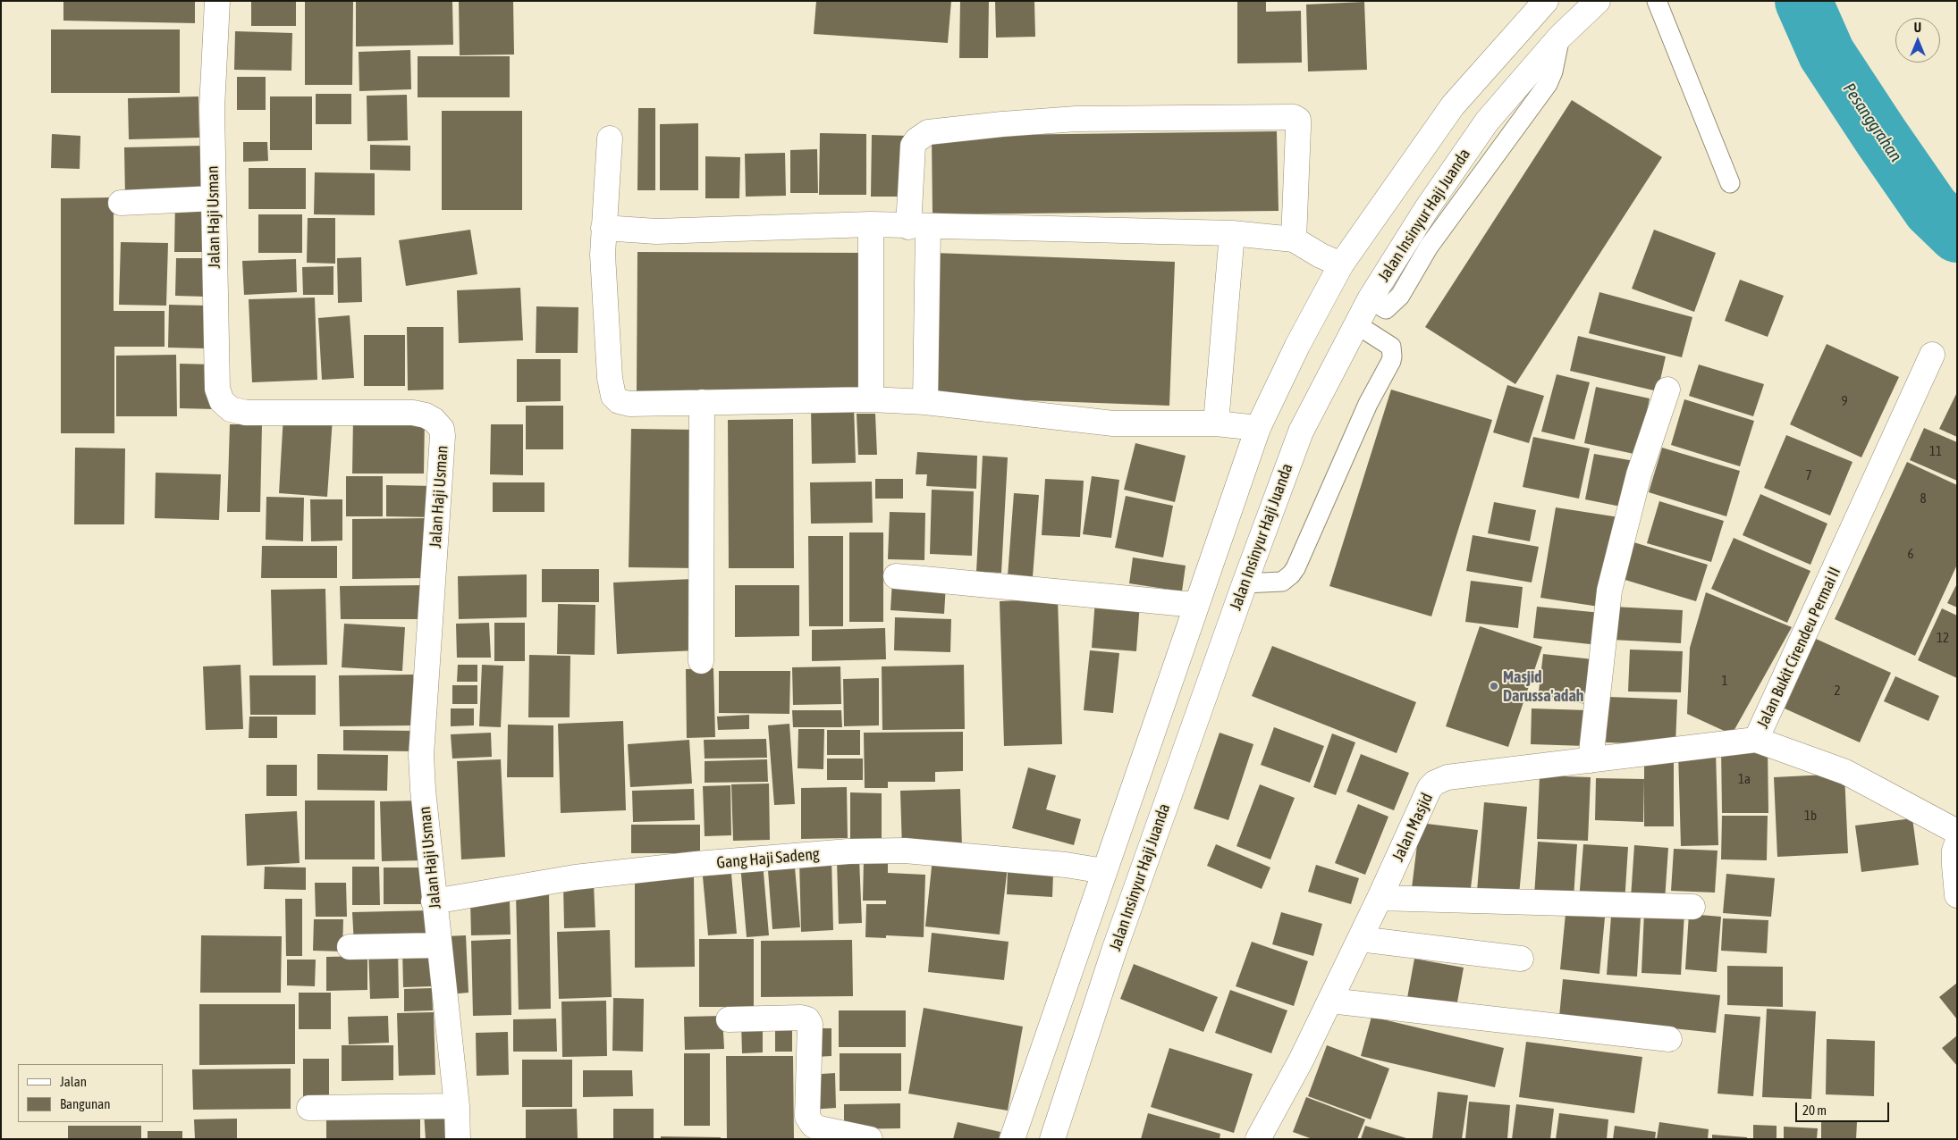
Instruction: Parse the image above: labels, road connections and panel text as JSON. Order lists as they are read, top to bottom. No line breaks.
{"streets":{"main road":["Jalan Insinyur Haji Juanda","Jalan Haji Usman","Jalan Bukit Cirendeu Permai II","Jalan Masjid","Gang Haji Sadeng"]},"crossings":[["Jalan Haji Usman","Gang Haji Sadeng"],["Jalan Bukit Cirendeu Permai II","Jalan Masjid"]],"water":["Pesanggrahan"],"places":["Masjid Darussa'adah"],"house_numbers":["9","11","7","8","6","12","1","2","1a","1b"],"legend":["Jalan","Bangunan"],"scale_bar":"20 m","north":"top"}
